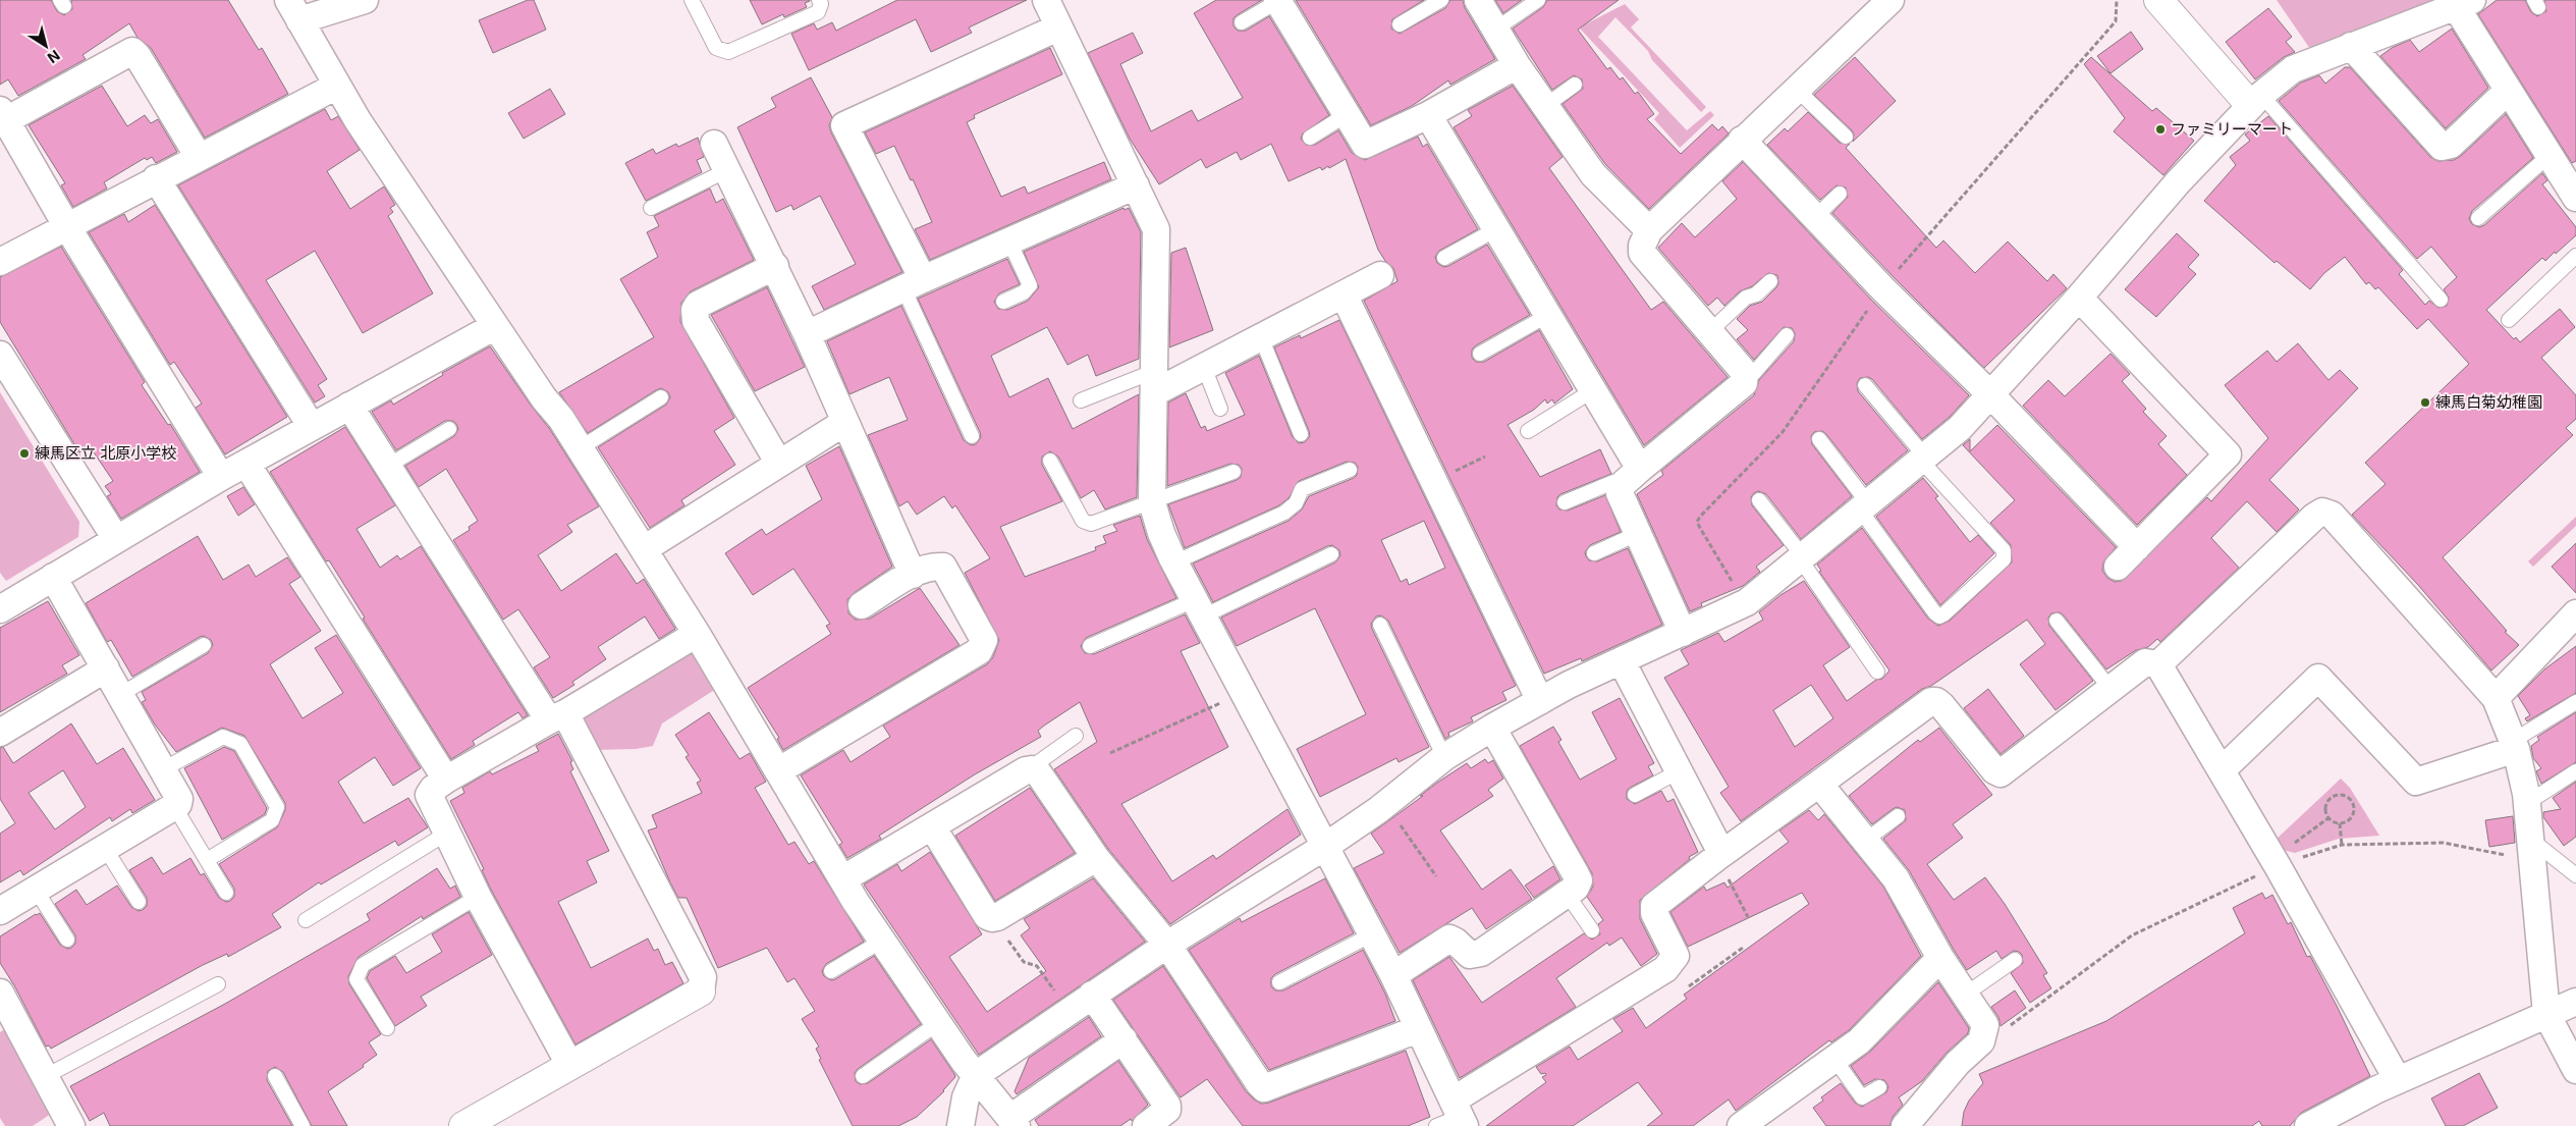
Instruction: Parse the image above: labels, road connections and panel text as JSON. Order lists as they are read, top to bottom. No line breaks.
{"places":["ファミリーマート","練馬白菊幼稚園","練馬区立 北原小学校"],"north":"bottom right"}
